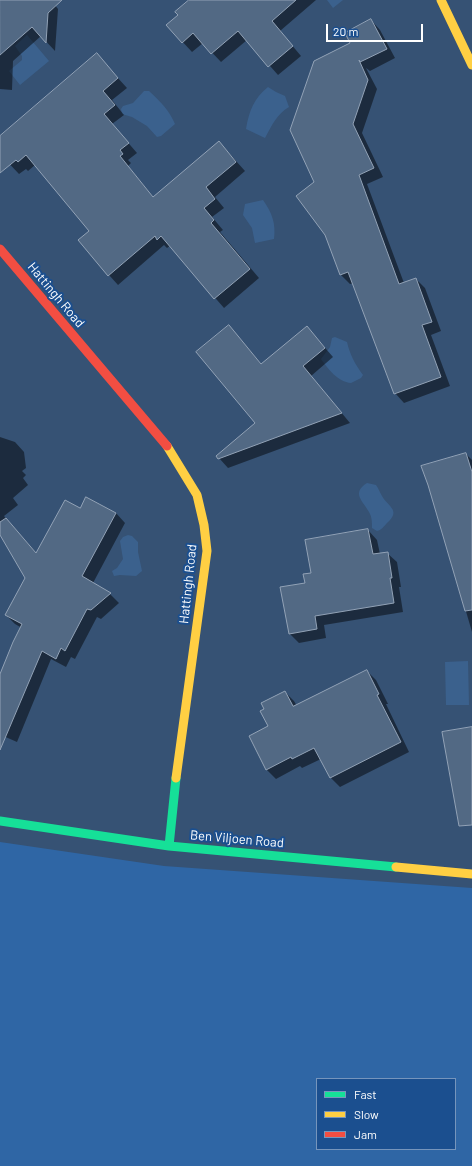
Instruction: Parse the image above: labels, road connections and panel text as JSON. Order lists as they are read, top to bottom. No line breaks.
{"streets":{"street":["Hattingh Road","Ben Viljoen Road"]},"crossings":[["Hattingh Road","Ben Viljoen Road"]],"legend":["Fast","Slow","Jam"],"scale_bar":"20 m"}
